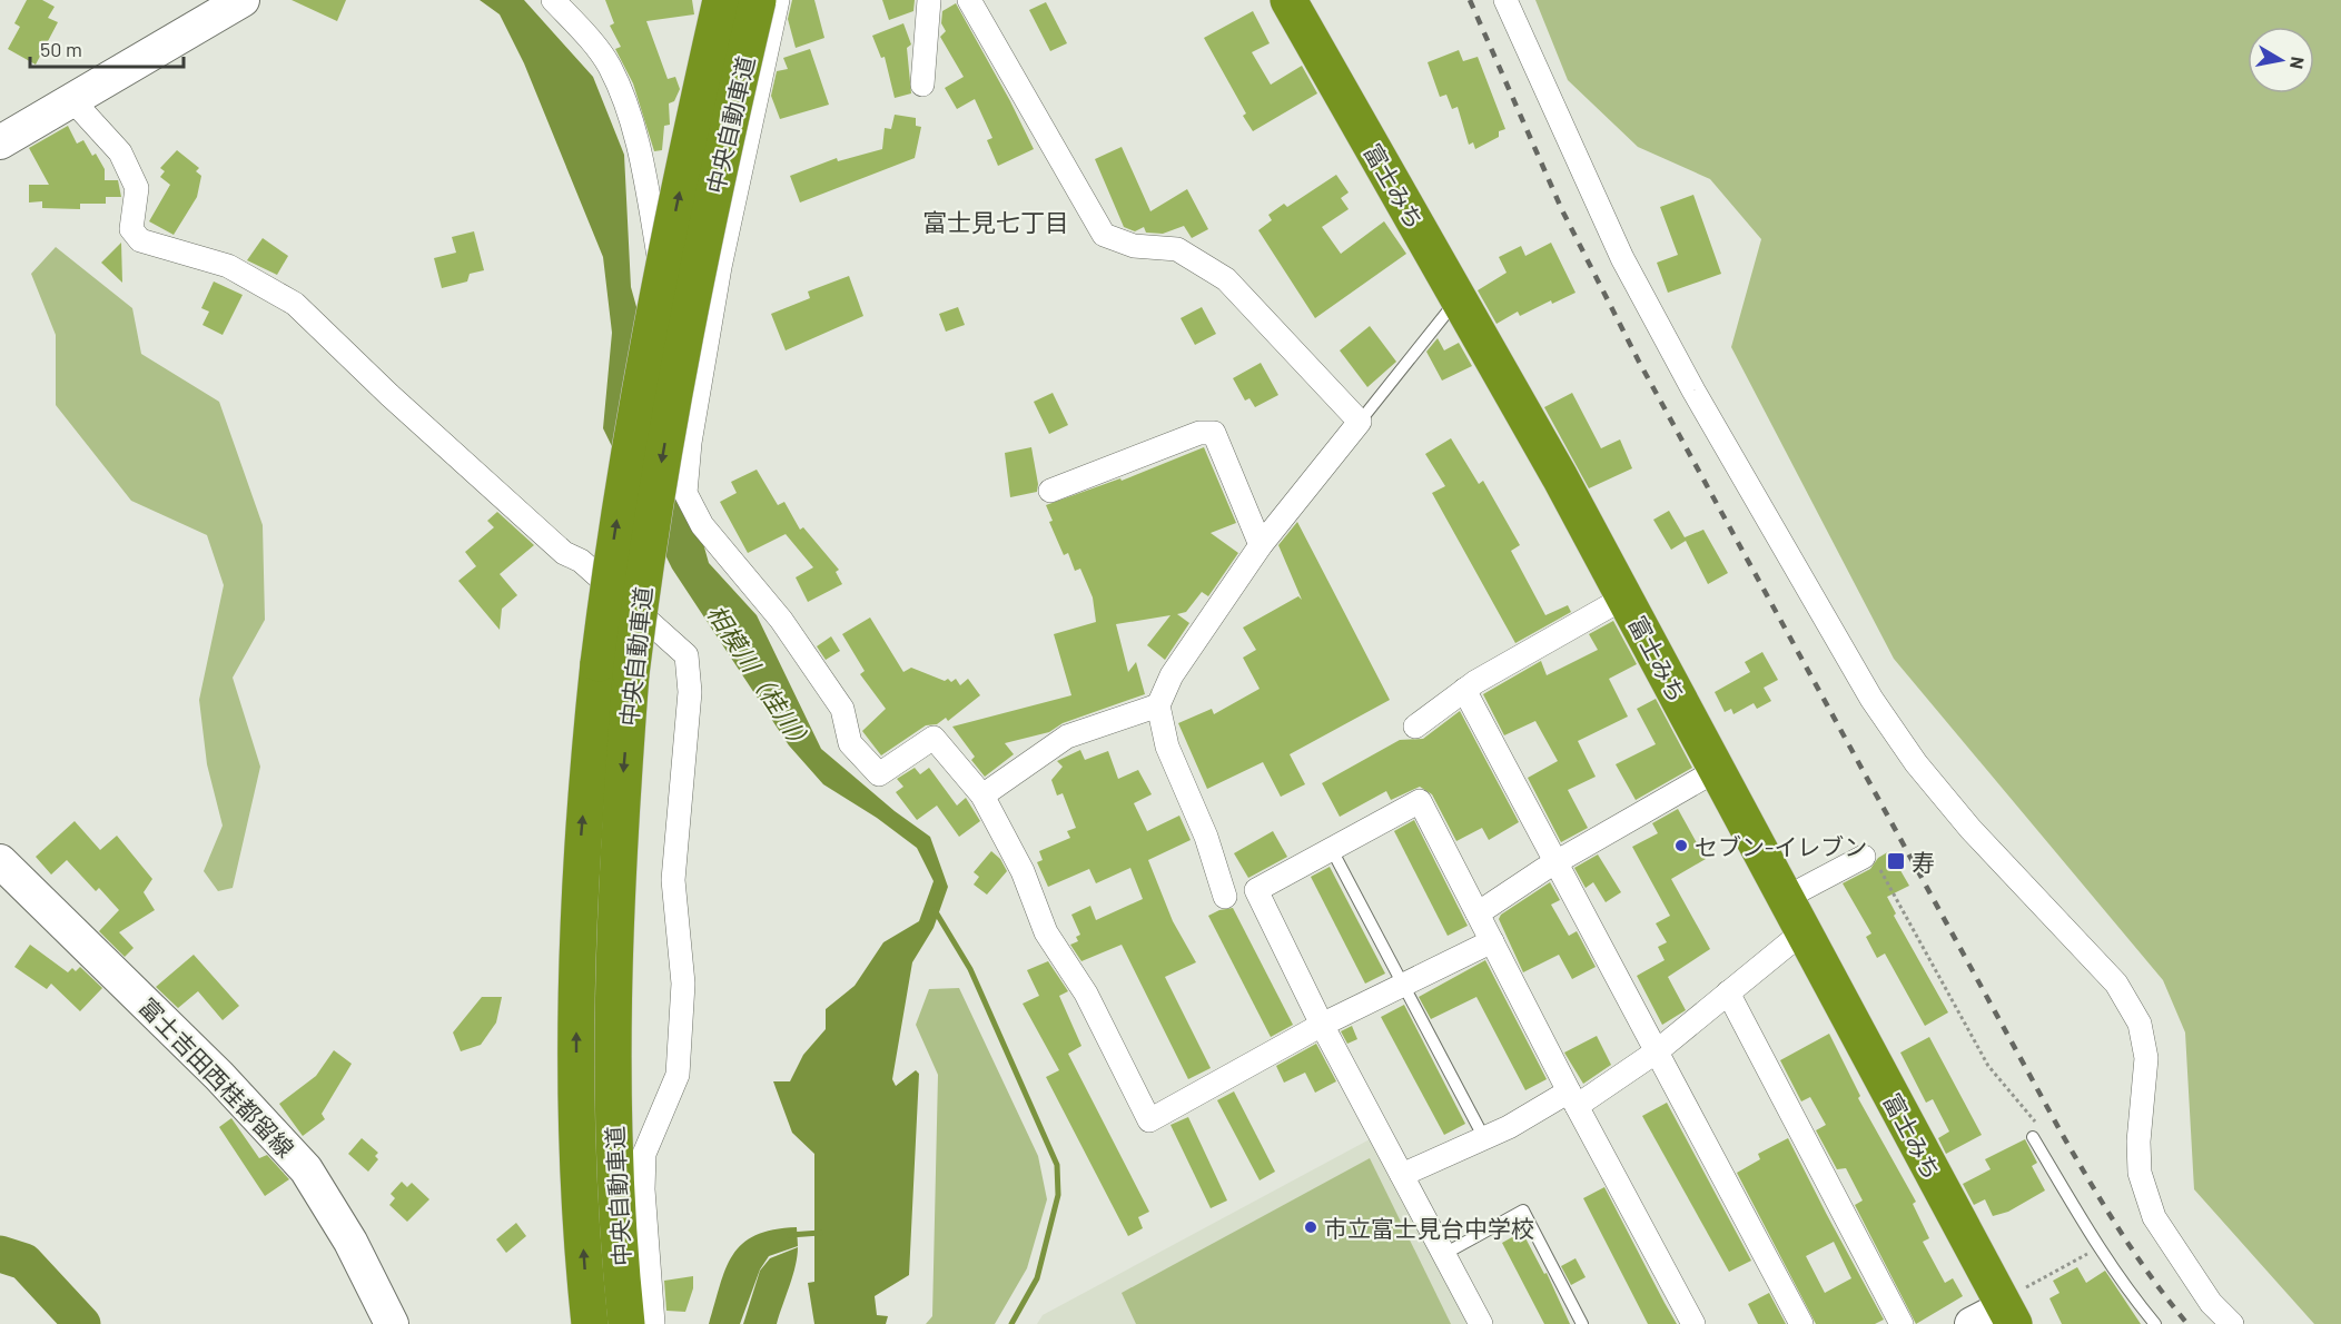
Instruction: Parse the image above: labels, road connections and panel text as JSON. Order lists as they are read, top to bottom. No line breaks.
{"streets":{"highway":["中央自動車道","富士みち"],"main road":["富士吉田西桂都留線"]},"districts":["富士見七丁目"],"water":["相模川（桂川）"],"places":{"other":["セブン-イレブン","市立富士見台中学校"],"transit":["寿"]},"scale_bar":"50 m","north":"right"}
